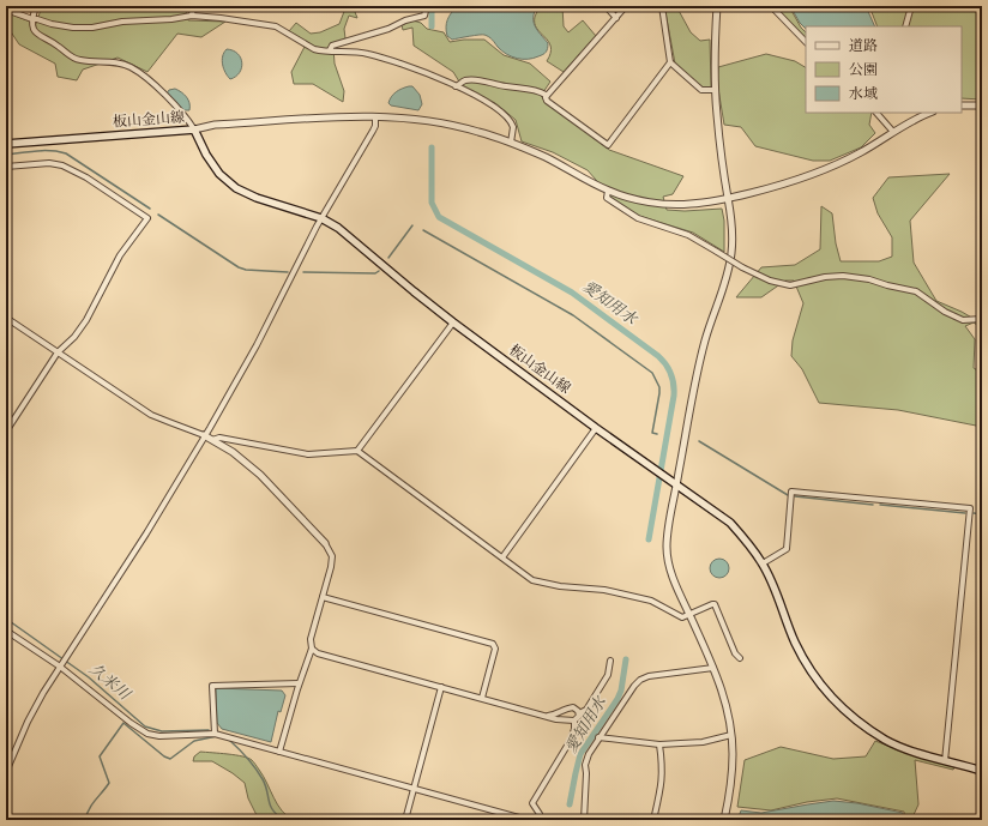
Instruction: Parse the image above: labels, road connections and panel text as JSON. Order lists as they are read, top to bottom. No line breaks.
{"streets":{"main road":["板山金山線"]},"water":["愛知用水","久米川"],"legend":["道路","公園","水域"]}
